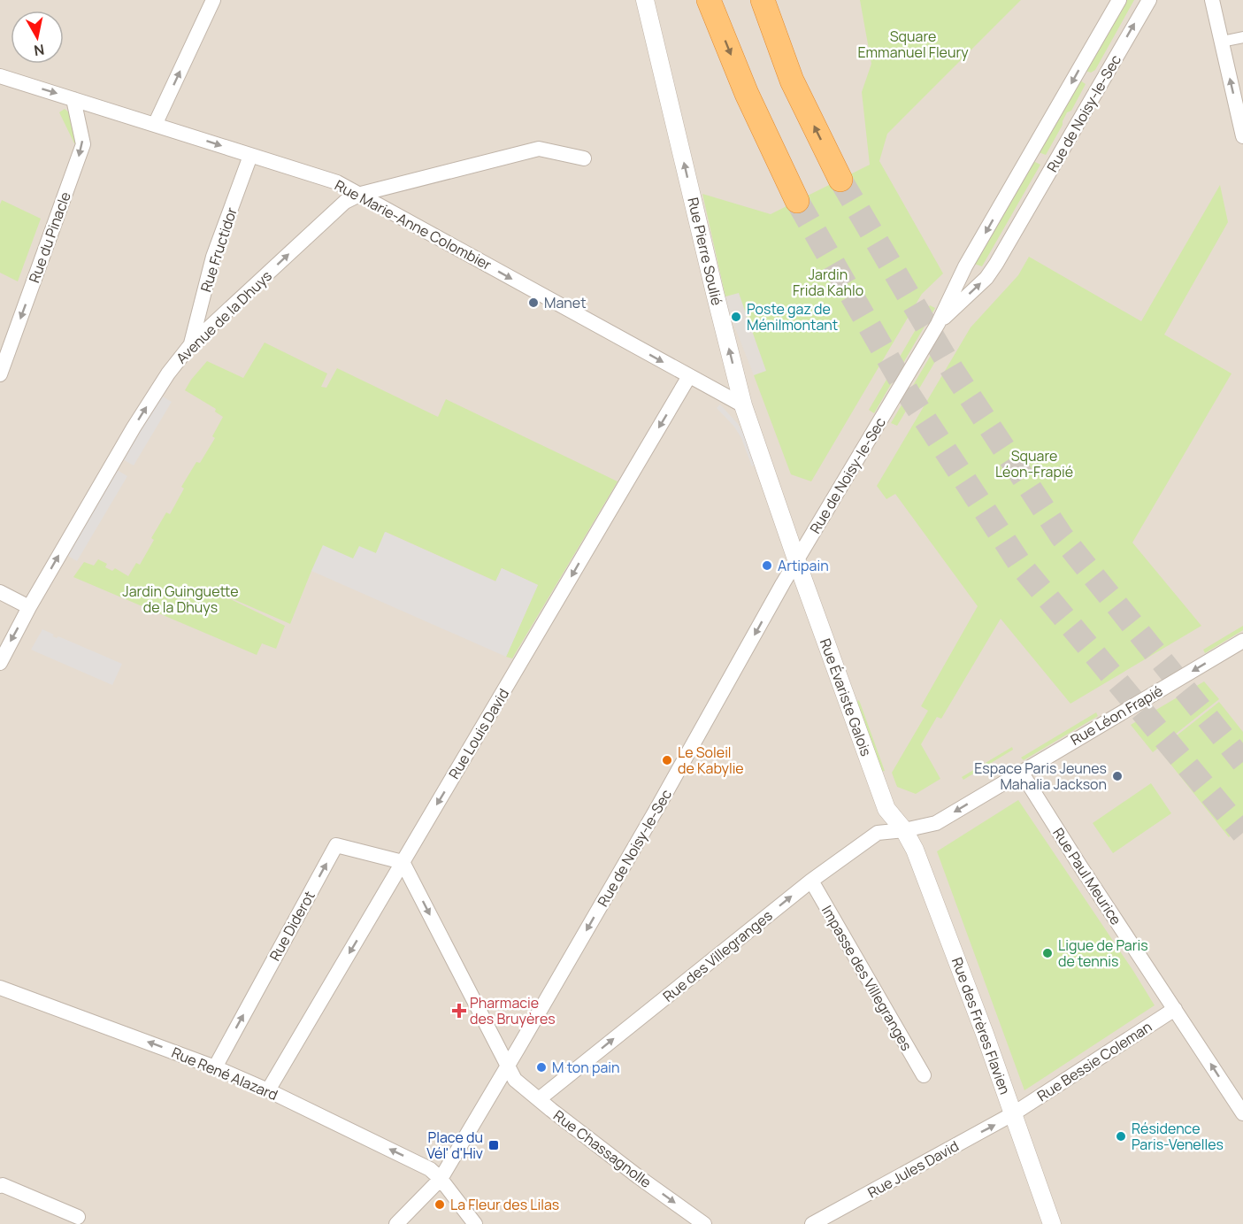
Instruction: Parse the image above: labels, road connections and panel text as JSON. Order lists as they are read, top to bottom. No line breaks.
{"streets":{"street":["Rue de Noisy-le-Sec","Rue Marie-Anne Colombier","Rue du Pinacle","Rue Fructidor","Rue Pierre Soulié","Avenue de la Dhuys","Rue Évariste Galois","Rue Léon Frapié","Rue Louis David","Rue Paul Meurice","Rue Diderot","Rue des Villegranges","Impasse des Villegranges","Rue des Frères Flavien","Rue Bessie Coleman","Rue René Alazard","Rue Chassagnolle","Rue Jules David"]},"crossings":[["Rue de Noisy-le-Sec","Rue Pierre Soulié"],["Rue de Noisy-le-Sec","Rue Évariste Galois"],["Rue de Noisy-le-Sec","Rue René Alazard"],["Rue de Noisy-le-Sec","Rue Chassagnolle"],["Rue Marie-Anne Colombier","Rue du Pinacle"],["Rue Marie-Anne Colombier","Rue Fructidor"],["Rue Marie-Anne Colombier","Rue Pierre Soulié"],["Rue Marie-Anne Colombier","Avenue de la Dhuys"],["Rue Marie-Anne Colombier","Rue Louis David"],["Rue Fructidor","Avenue de la Dhuys"],["Rue Pierre Soulié","Rue Évariste Galois"],["Rue Évariste Galois","Rue Léon Frapié"],["Rue Évariste Galois","Rue des Villegranges"],["Rue Évariste Galois","Rue des Frères Flavien"],["Rue Léon Frapié","Rue Paul Meurice"],["Rue Léon Frapié","Rue des Villegranges"],["Rue Léon Frapié","Rue des Frères Flavien"],["Rue Louis David","Rue Diderot"],["Rue Louis David","Rue René Alazard"],["Rue Louis David","Rue Chassagnolle"],["Rue Paul Meurice","Rue Bessie Coleman"],["Rue Diderot","Rue René Alazard"],["Rue Diderot","Rue Chassagnolle"],["Rue des Villegranges","Impasse des Villegranges"],["Rue des Villegranges","Rue des Frères Flavien"],["Rue des Villegranges","Rue Chassagnolle"],["Rue des Frères Flavien","Rue Bessie Coleman"],["Rue des Frères Flavien","Rue Jules David"],["Rue Bessie Coleman","Rue Jules David"]],"one_way":["Rue Marie-Anne Colombier","Rue du Pinacle","Rue Pierre Soulié","Rue Léon Frapié","Rue Louis David","Rue Diderot","Rue des Villegranges","Rue René Alazard","Rue Chassagnolle","Rue Jules David"],"parks":["Square Emmanuel Fleury","Jardin Frida Kahlo","Square Léon-Frapié","Jardin Guinguette de la Dhuys"],"places":{"other":["Manet","Poste gaz de Ménilmontant","Artipain","Le Soleil de Kabylie","Espace Paris Jeunes Mahalia Jackson","Ligue de Paris de tennis","M ton pain","Résidence Paris-Venelles","La Fleur des Lilas"],"health":["Pharmacie des Bruyères"],"transit":["Place du Vél' d'Hiv"]},"north":"bottom"}
